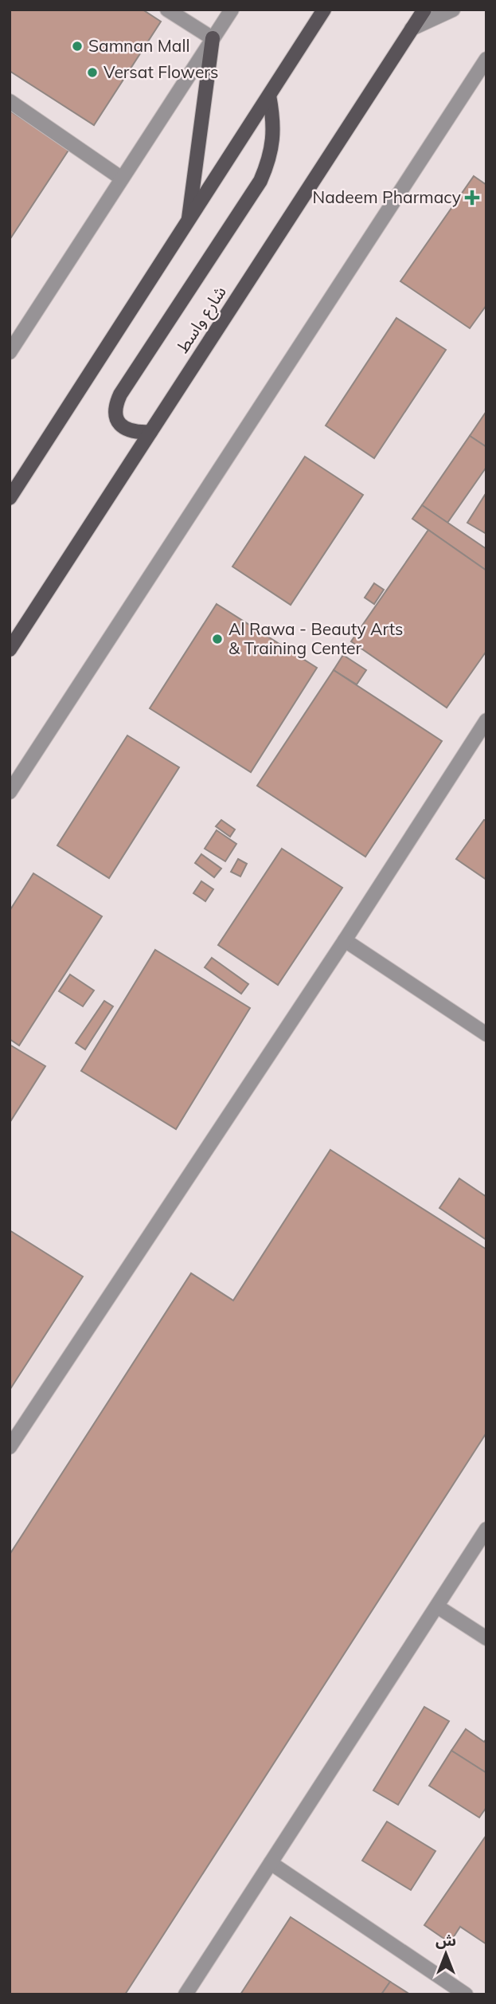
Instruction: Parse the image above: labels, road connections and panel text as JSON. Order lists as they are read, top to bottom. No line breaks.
{"streets":{"main road":["شارع واسط"]},"places":{"other":["Samnan Mall","Versat Flowers","Al Rawa - Beauty Arts & Training Center"],"health":["Nadeem Pharmacy"]},"north":"top"}
